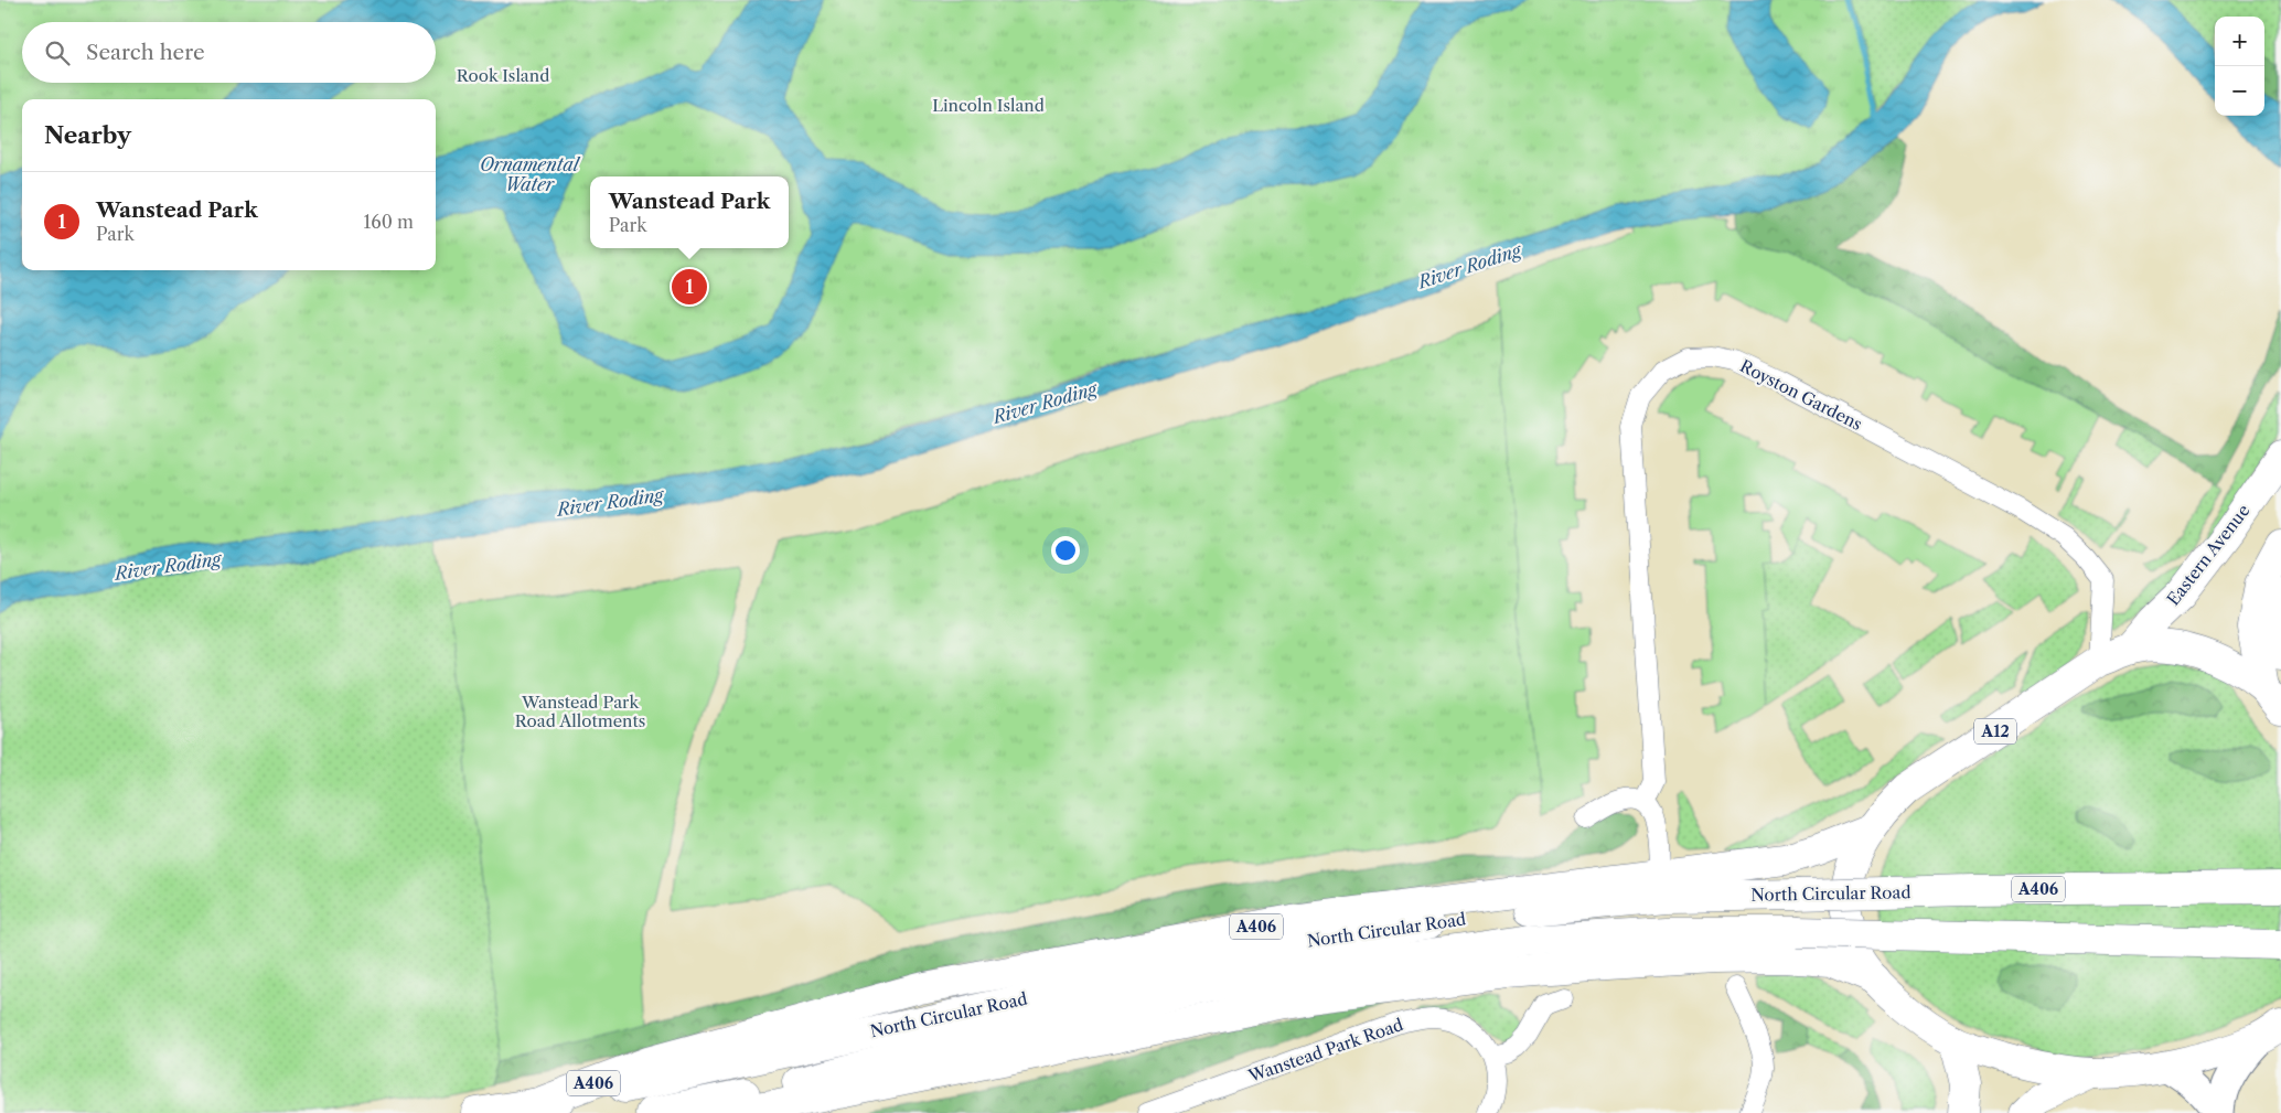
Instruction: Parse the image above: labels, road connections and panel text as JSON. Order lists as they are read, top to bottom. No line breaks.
{"streets":{"highway":["Eastern Avenue","A12","A406","North Circular Road"],"street":["Royston Gardens","Wanstead Park Road"]},"crossings":[["Royston Gardens","A12"],["Eastern Avenue","A12"],["A12","A406"],["A406","North Circular Road"]],"water":["Ornamental Water","River Roding"],"parks":["Rook Island","Lincoln Island","Wanstead Park Road Allotments"],"page":{"map_buttons":["+","−"],"search":"Search here","heading":"Nearby","list":[{"mark":"1","name":"Wanstead Park","note":"Park","value":"160 m"}],"popup":["Wanstead Park","Park"],"pins":"1"}}
